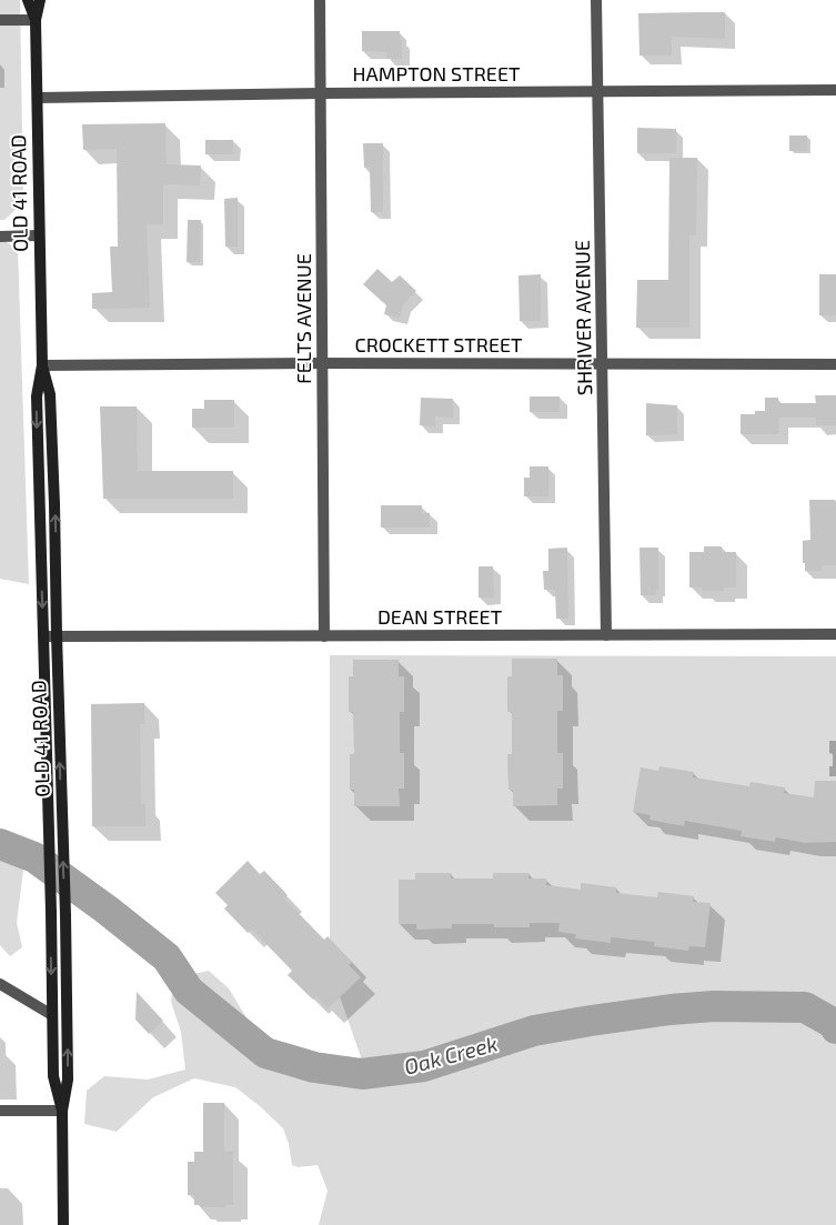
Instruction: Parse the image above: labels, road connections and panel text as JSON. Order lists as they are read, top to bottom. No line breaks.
{"streets":{"street":["HAMPTON STREET","OLD 41 ROAD","SHRIVER AVENUE","FELTS AVENUE","CROCKETT STREET","DEAN STREET"]},"crossings":[["HAMPTON STREET","OLD 41 ROAD"],["HAMPTON STREET","SHRIVER AVENUE"],["HAMPTON STREET","FELTS AVENUE"],["OLD 41 ROAD","CROCKETT STREET"],["OLD 41 ROAD","DEAN STREET"],["SHRIVER AVENUE","CROCKETT STREET"],["SHRIVER AVENUE","DEAN STREET"],["FELTS AVENUE","CROCKETT STREET"],["FELTS AVENUE","DEAN STREET"]],"water":["Oak Creek"]}
